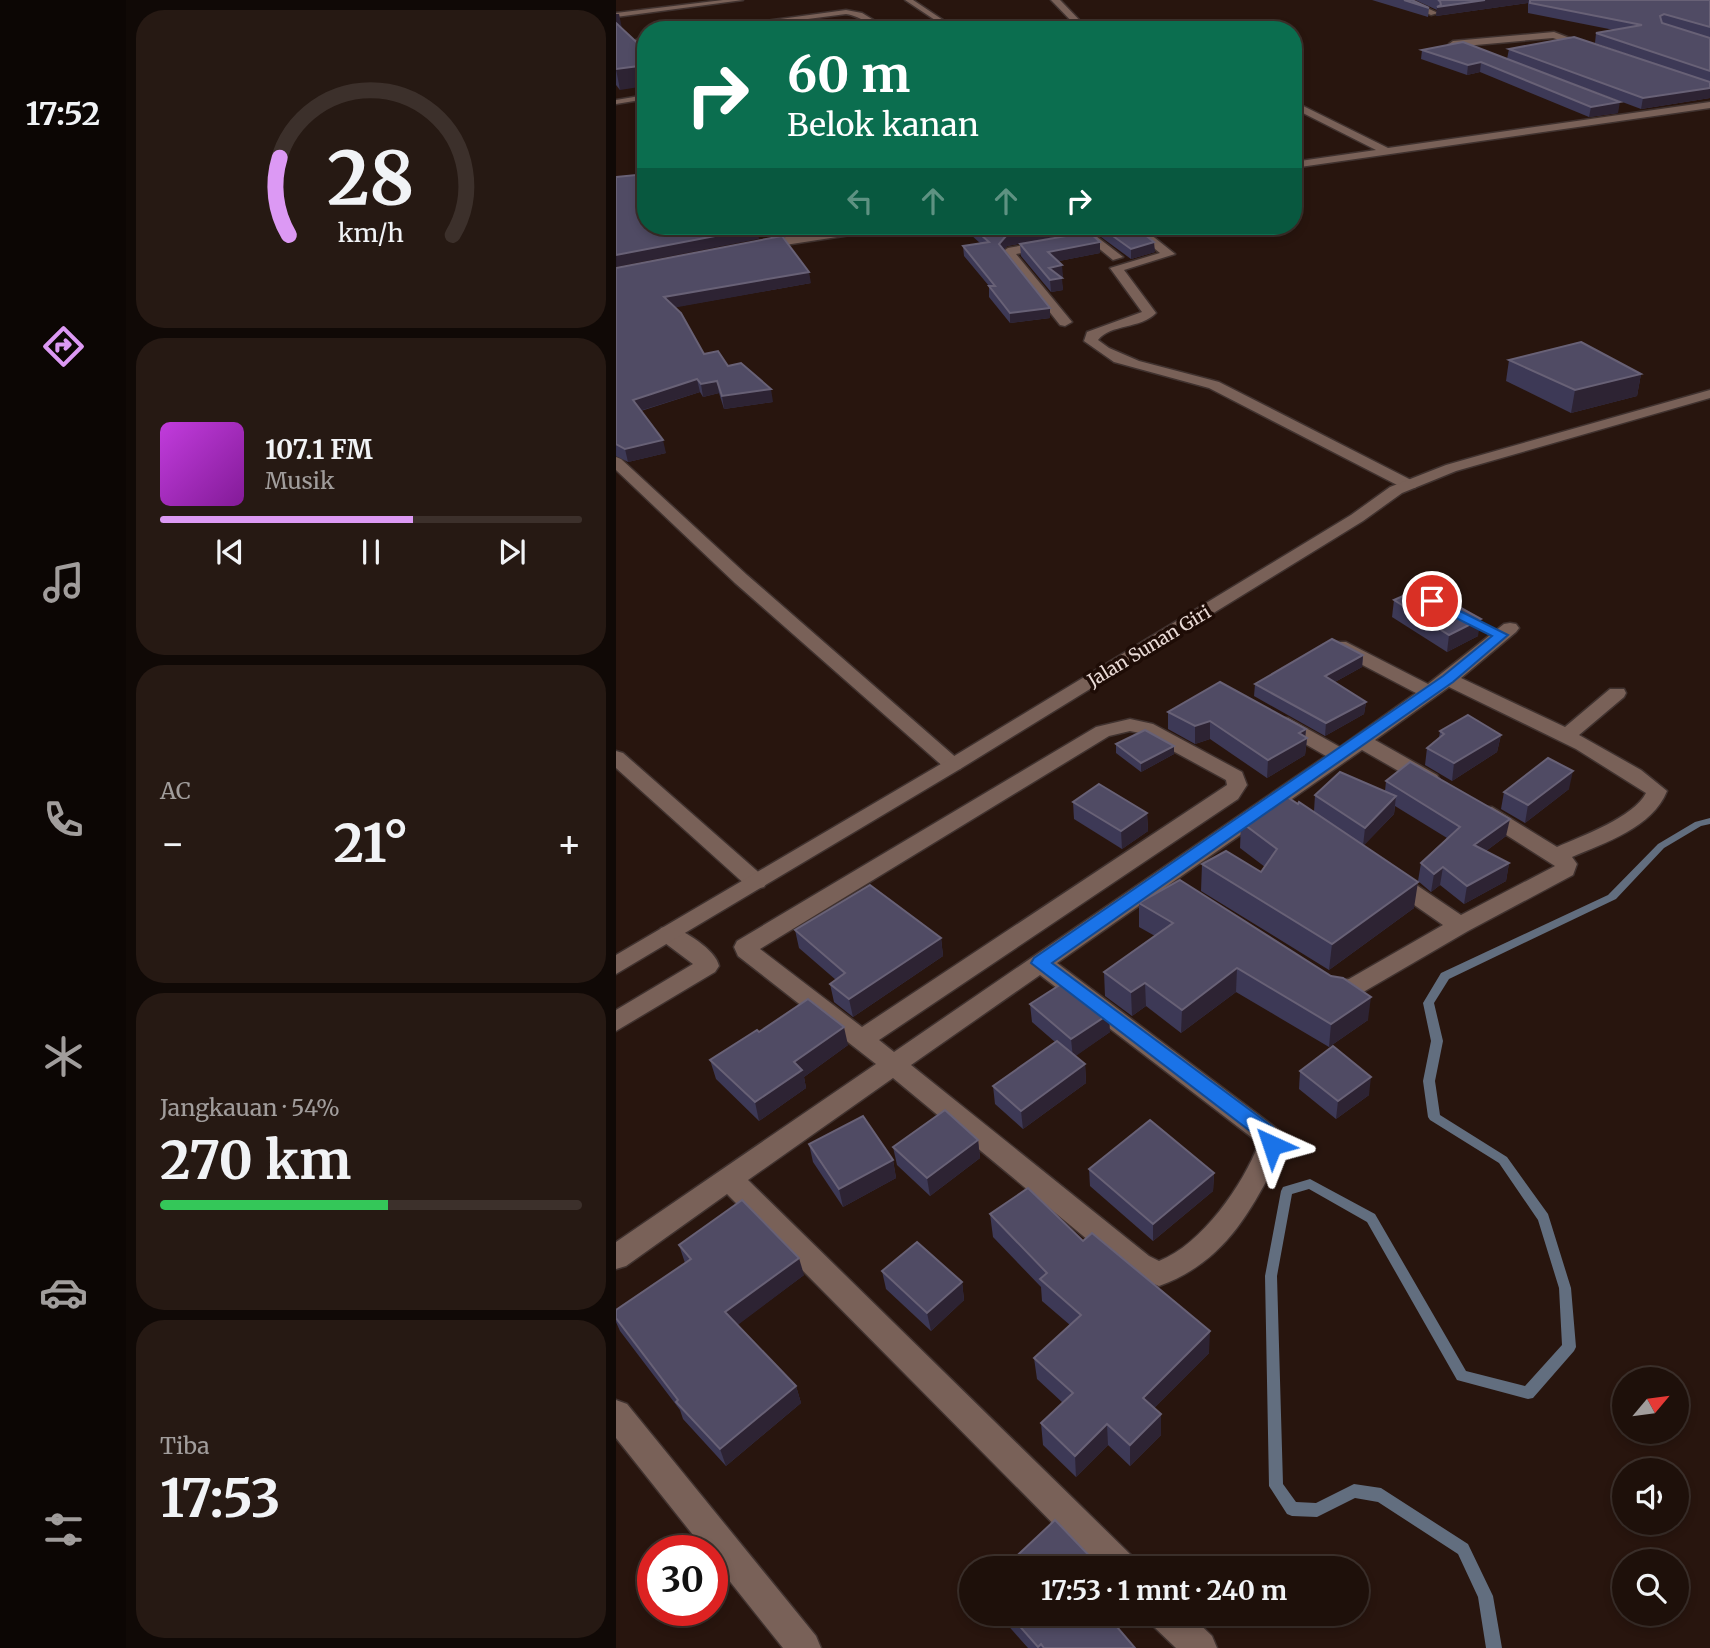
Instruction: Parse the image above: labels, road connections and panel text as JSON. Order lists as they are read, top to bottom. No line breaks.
{"streets":{"street":["Jalan Sunan Giri"]},"north":"top right","page":{"tabs":"17:52","turn":["60 m","Belok kanan"],"song":["107.1 FM","Musik"],"tile":["AC",["Jangkauan · 54%","270 km"],["Tiba","17:53"]],"heat":["−","21°","+"],"limit":"30","trip":"17:53 · 1 mnt · 240 m","gauge":["28","km/h"]}}
